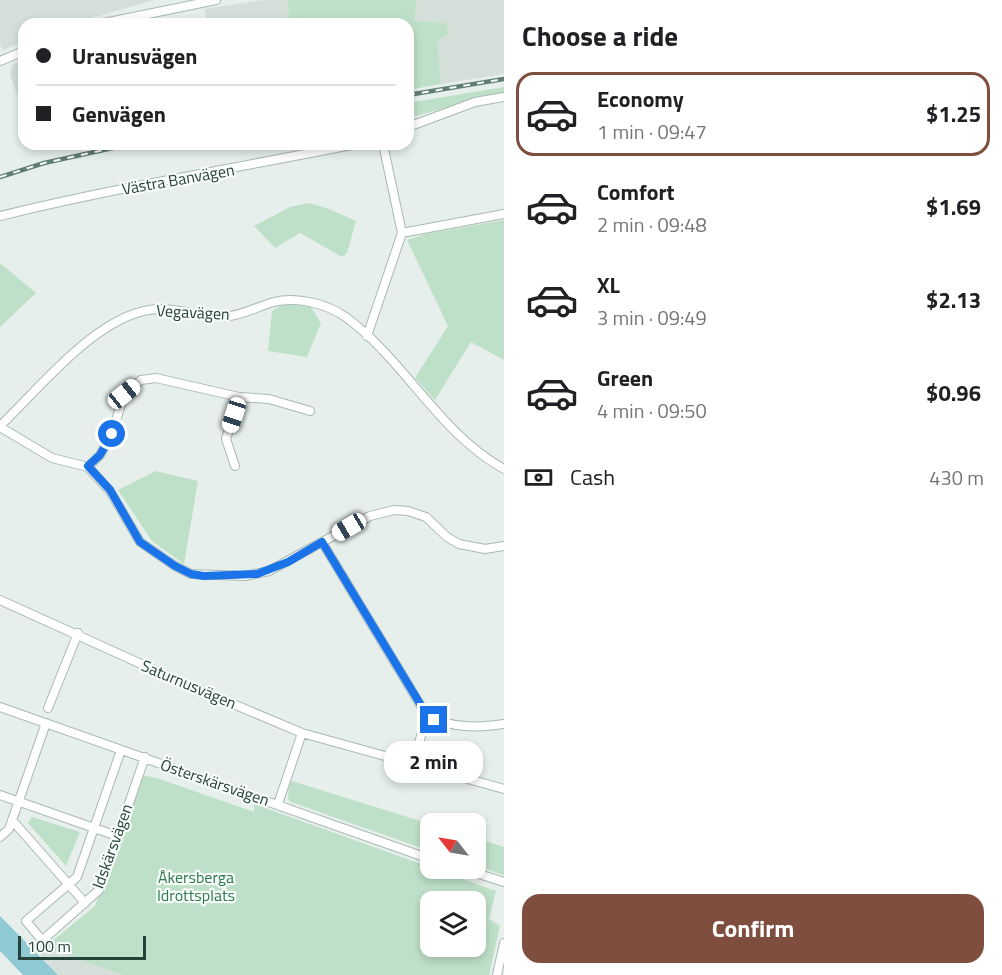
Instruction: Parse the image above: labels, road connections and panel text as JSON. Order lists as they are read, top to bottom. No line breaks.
{"streets":{"street":["Västra Banvägen","Vegavägen","Saturnusvägen","Österskärsvägen","Idskärsvägen"]},"crossings":[["Österskärsvägen","Idskärsvägen"]],"parks":["Åkersberga Idrottsplats"],"scale_bar":"100 m","north":"top left","page":{"heading":"Choose a ride","banner":["Uranusvägen","Genvägen"],"list":[{"name":"Economy","note":"1 min · 09:47","value":"$1.25"},{"name":"Comfort","note":"2 min · 09:48","value":"$1.69"},{"name":"XL","note":"3 min · 09:49","value":"$2.13"},{"name":"Green","note":"4 min · 09:50","value":"$0.96"}],"pay":["Cash","430 m"],"bubble":"2 min","buttons":"Confirm","scale":"100 m"}}
